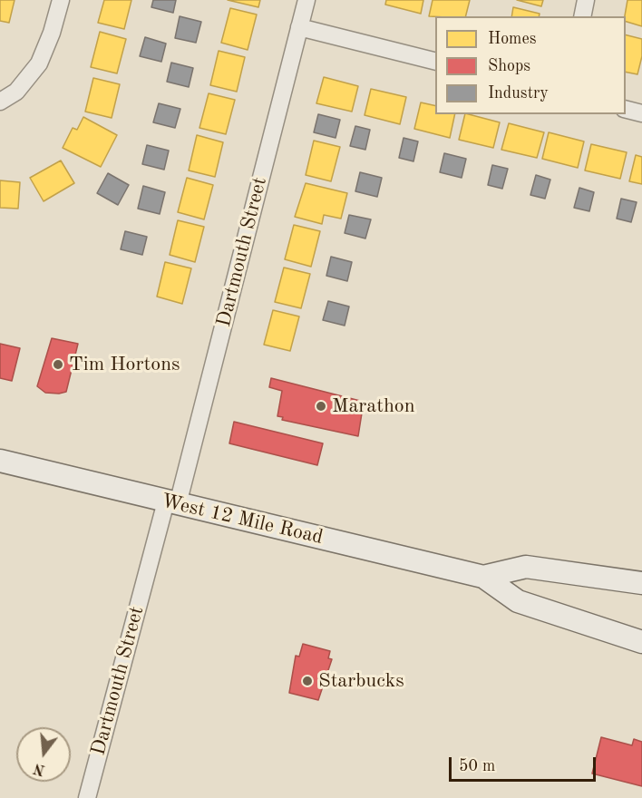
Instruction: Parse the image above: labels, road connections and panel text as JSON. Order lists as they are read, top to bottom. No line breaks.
{"streets":{"main road":["West 12 Mile Road"],"street":["Dartmouth Street"]},"crossings":[["Dartmouth Street","West 12 Mile Road"]],"places":["Tim Hortons","Marathon","Starbucks"],"legend":["Homes","Shops","Industry"],"scale_bar":"50 m","north":"bottom"}
